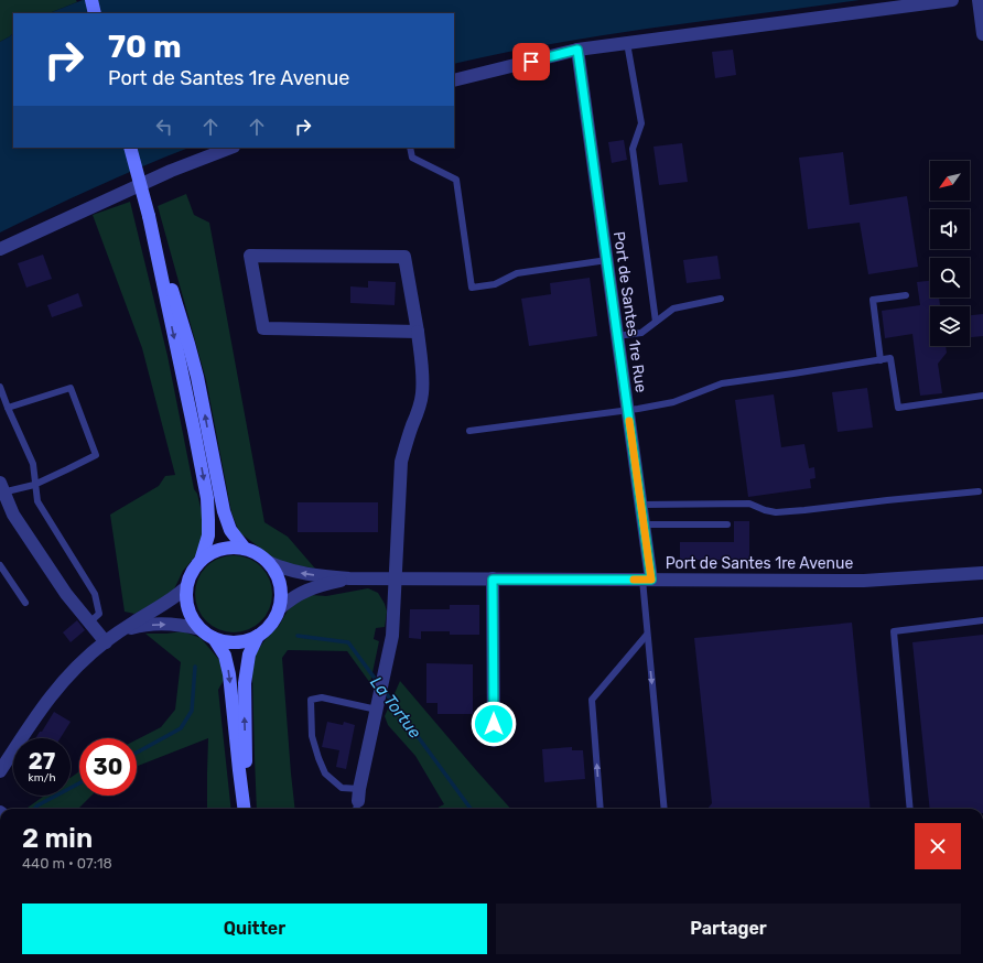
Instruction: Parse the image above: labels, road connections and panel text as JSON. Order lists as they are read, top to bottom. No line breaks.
{"streets":{"street":["Port de Santes 1re Rue","Port de Santes 1re Avenue"]},"crossings":[["Port de Santes 1re Rue","Port de Santes 1re Avenue"]],"water":["La Tortue"],"north":"bottom left","page":{"turn":["70 m","Port de Santes 1re Avenue"],"speed":"27 km/h","limit":"30","heading":["2 min","440 m · 07:18"],"buttons":["Quitter","Partager"]}}
